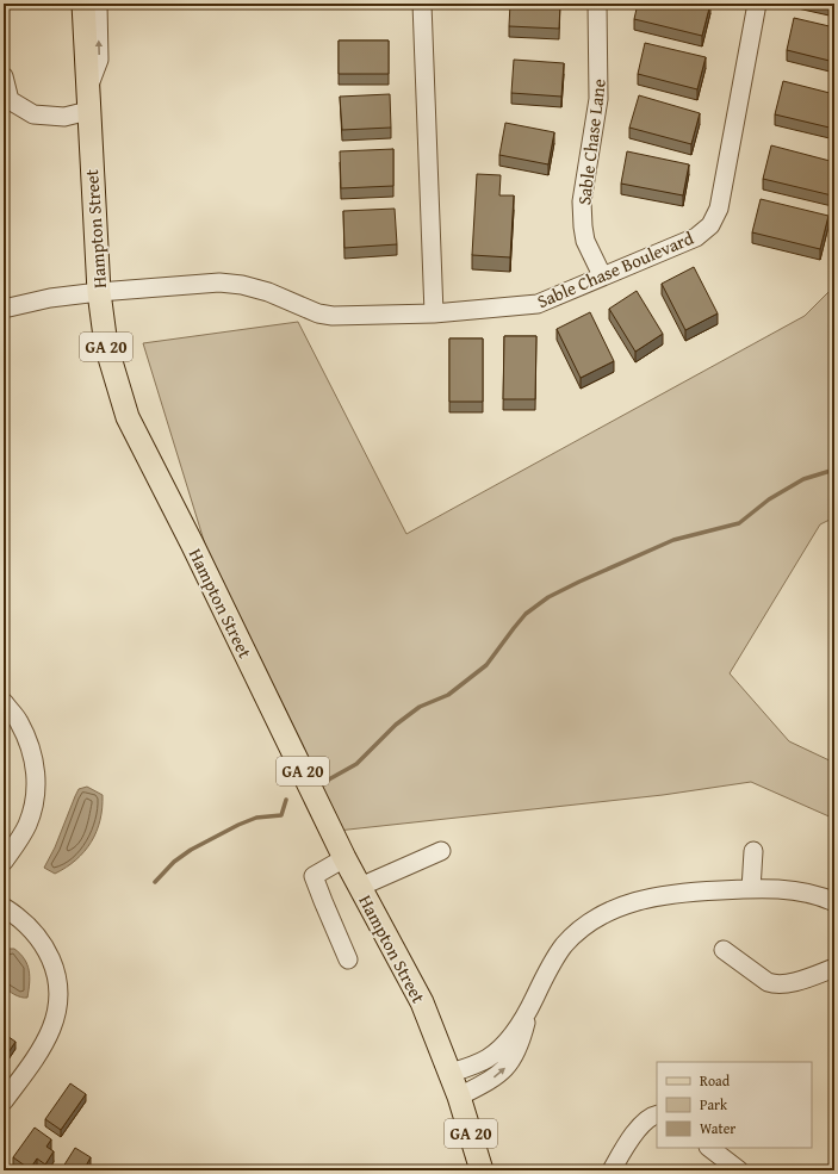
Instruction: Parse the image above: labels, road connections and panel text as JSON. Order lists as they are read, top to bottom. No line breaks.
{"streets":{"main road":["Hampton Street","GA 20"],"street":["Sable Chase Lane","Sable Chase Boulevard"]},"crossings":[["Sable Chase Lane","Sable Chase Boulevard"],["Hampton Street","Sable Chase Boulevard"]],"legend":["Road","Park","Water"]}
